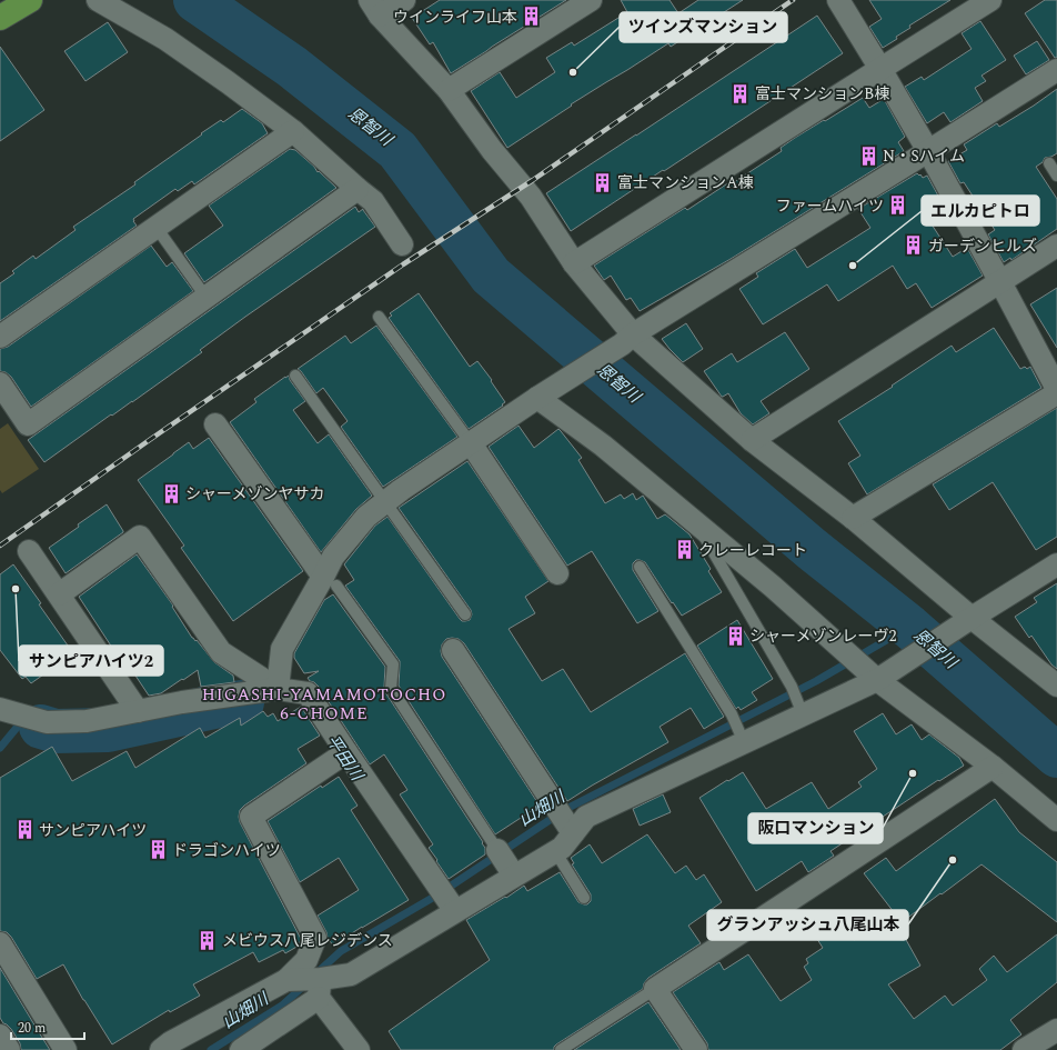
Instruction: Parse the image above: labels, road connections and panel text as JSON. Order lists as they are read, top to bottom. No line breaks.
{"districts":["HIGASHI-YAMAMOTOCHO 6-CHOME"],"water":["恩智川","平田川","山畑川"],"places":{"building":["ウインライフ山本","富士マンションB棟","N・Sハイム","富士マンションA棟","ファームハイツ","ガーデンヒルズ","シャーメゾンヤサカ","クレーレコート","シャーメゾンレーヴ2","サンピアハイツ","ドラゴンハイツ","メビウス八尾レジデンス"],"other":["ツインズマンション","エルカピトロ","サンピアハイツ2","阪口マンション","グランアッシュ八尾山本"]},"scale_bar":"20 m"}
